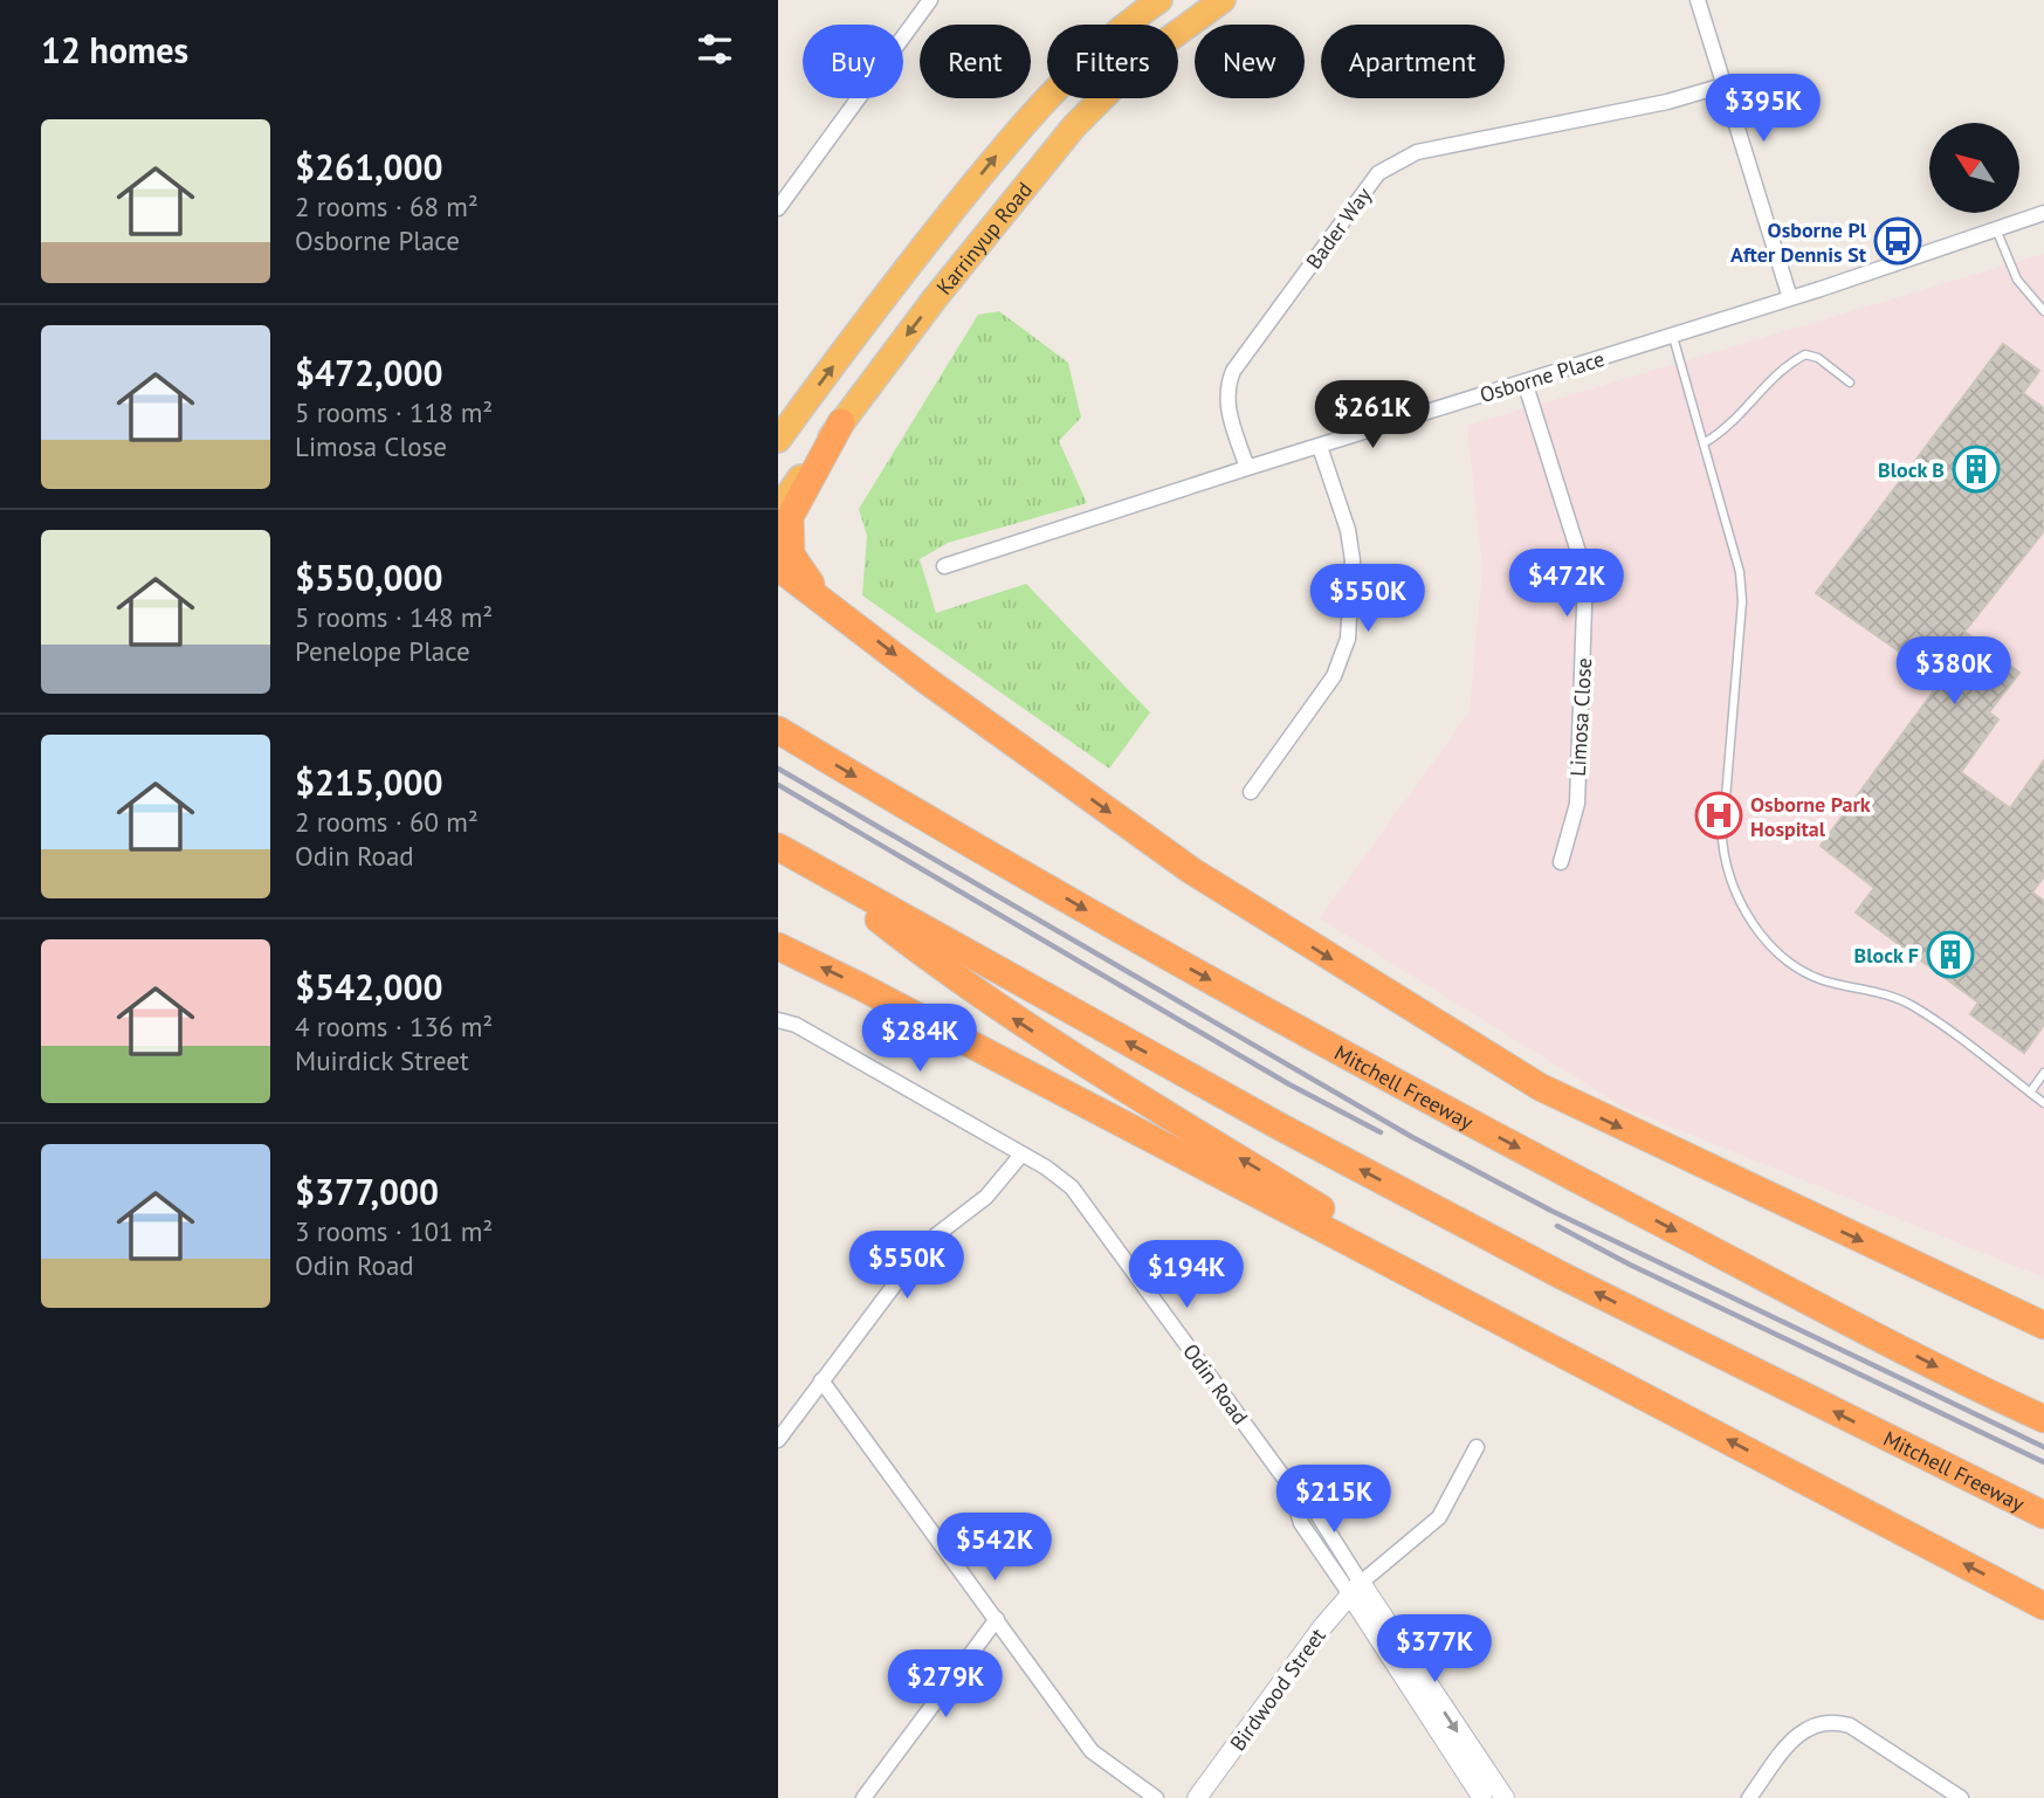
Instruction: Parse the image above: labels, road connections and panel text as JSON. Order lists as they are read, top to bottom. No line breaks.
{"streets":{"highway":["Karrinyup Road","Mitchell Freeway"],"street":["Bader Way","Osborne Place","Limosa Close","Odin Road","Birdwood Street"]},"crossings":[["Bader Way","Osborne Place"],["Osborne Place","Limosa Close"],["Odin Road","Birdwood Street"]],"places":{"bus stop":["Osborne Pl After Dennis St"],"building":["Block B","Block F"],"hospital":["Osborne Park Hospital"]},"north":"top left","page":{"heading":"12 homes","chip":["Buy","Rent","Filters","New","Apartment"],"price":["$395K","$261K","$472K","$550K","$380K","$284K","$550K","$194K","$215K","$542K","$377K","$279K"],"list":[{"name":"$261,000","note":"2 rooms · 68 m² · Osborne Place"},{"name":"$472,000","note":"5 rooms · 118 m² · Limosa Close"},{"name":"$550,000","note":"5 rooms · 148 m² · Penelope Place"},{"name":"$215,000","note":"2 rooms · 60 m² · Odin Road"},{"name":"$542,000","note":"4 rooms · 136 m² · Muirdick Street"},{"name":"$377,000","note":"3 rooms · 101 m² · Odin Road"}]}}
